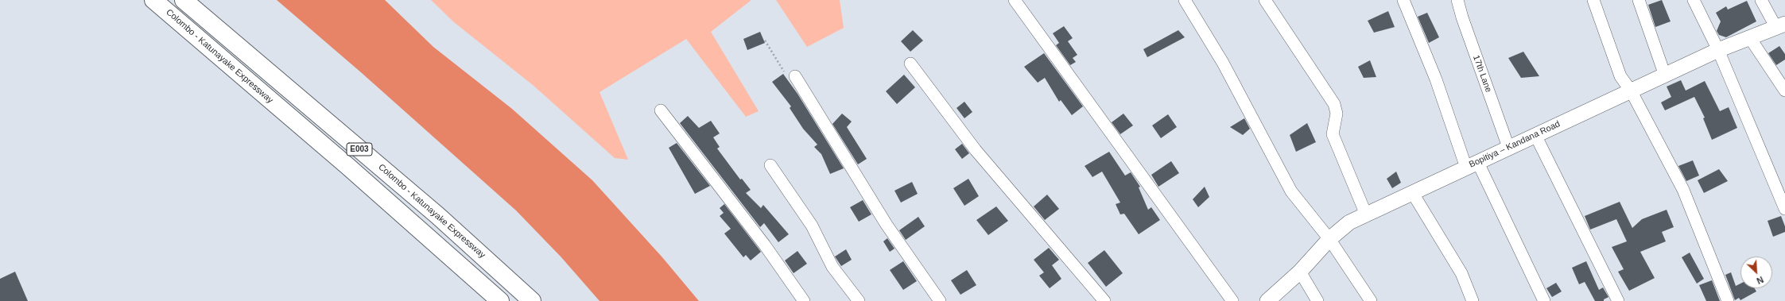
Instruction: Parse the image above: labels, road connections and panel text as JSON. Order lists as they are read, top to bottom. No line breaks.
{"streets":{"highway":["Colombo - Katunayake Expressway","E003"],"street":["17th Lane","Bopitiya – Kandana Road"]},"crossings":[["17th Lane","Bopitiya – Kandana Road"]],"north":"bottom right"}
